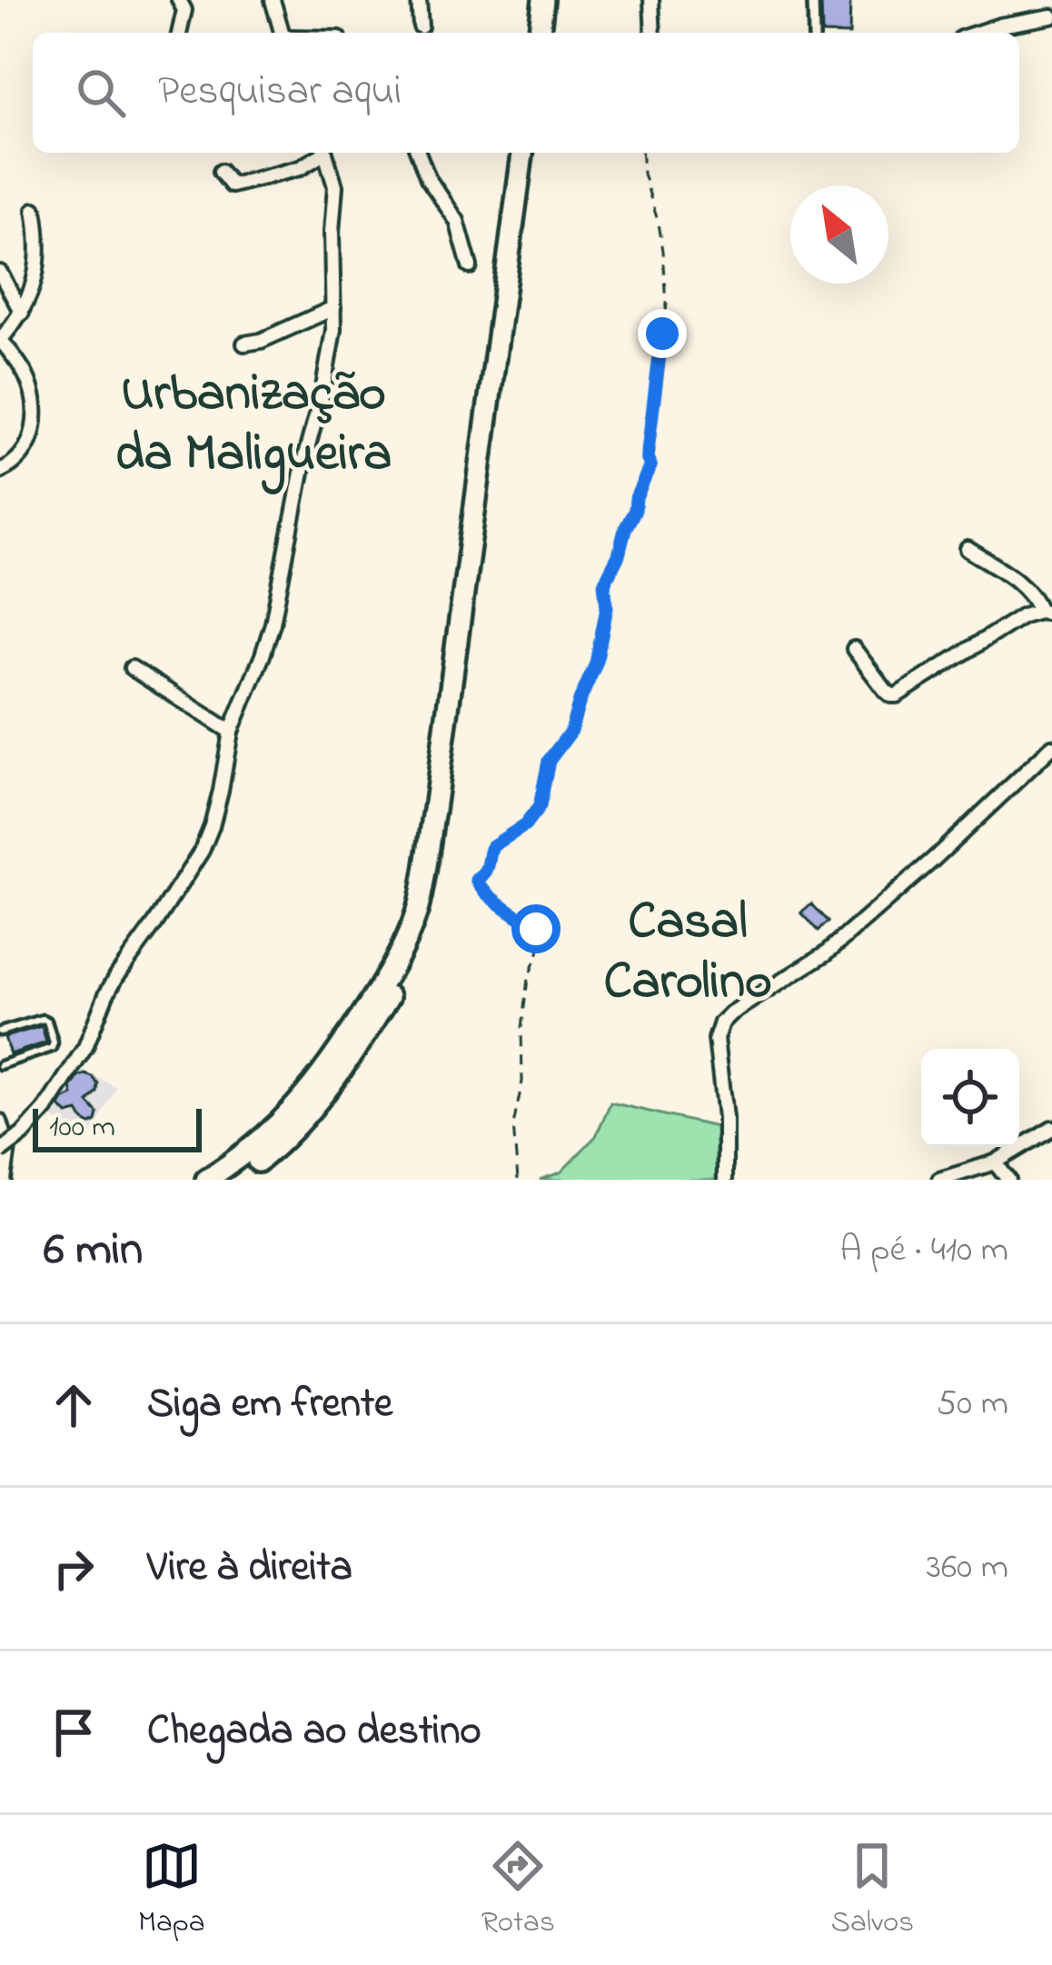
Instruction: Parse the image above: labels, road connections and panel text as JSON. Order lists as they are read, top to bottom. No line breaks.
{"districts":["Urbanização da Maligueira","Casal Carolino"],"scale_bar":"100 m","north":"top left","page":{"search":"Pesquisar aqui","scale":"100 m","heading":["6 min","A pé · 410 m"],"list":[["Siga em frente","50 m"],["Vire à direita","360 m"],"Chegada ao destino"],"nav":["Mapa","Rotas","Salvos"]}}
